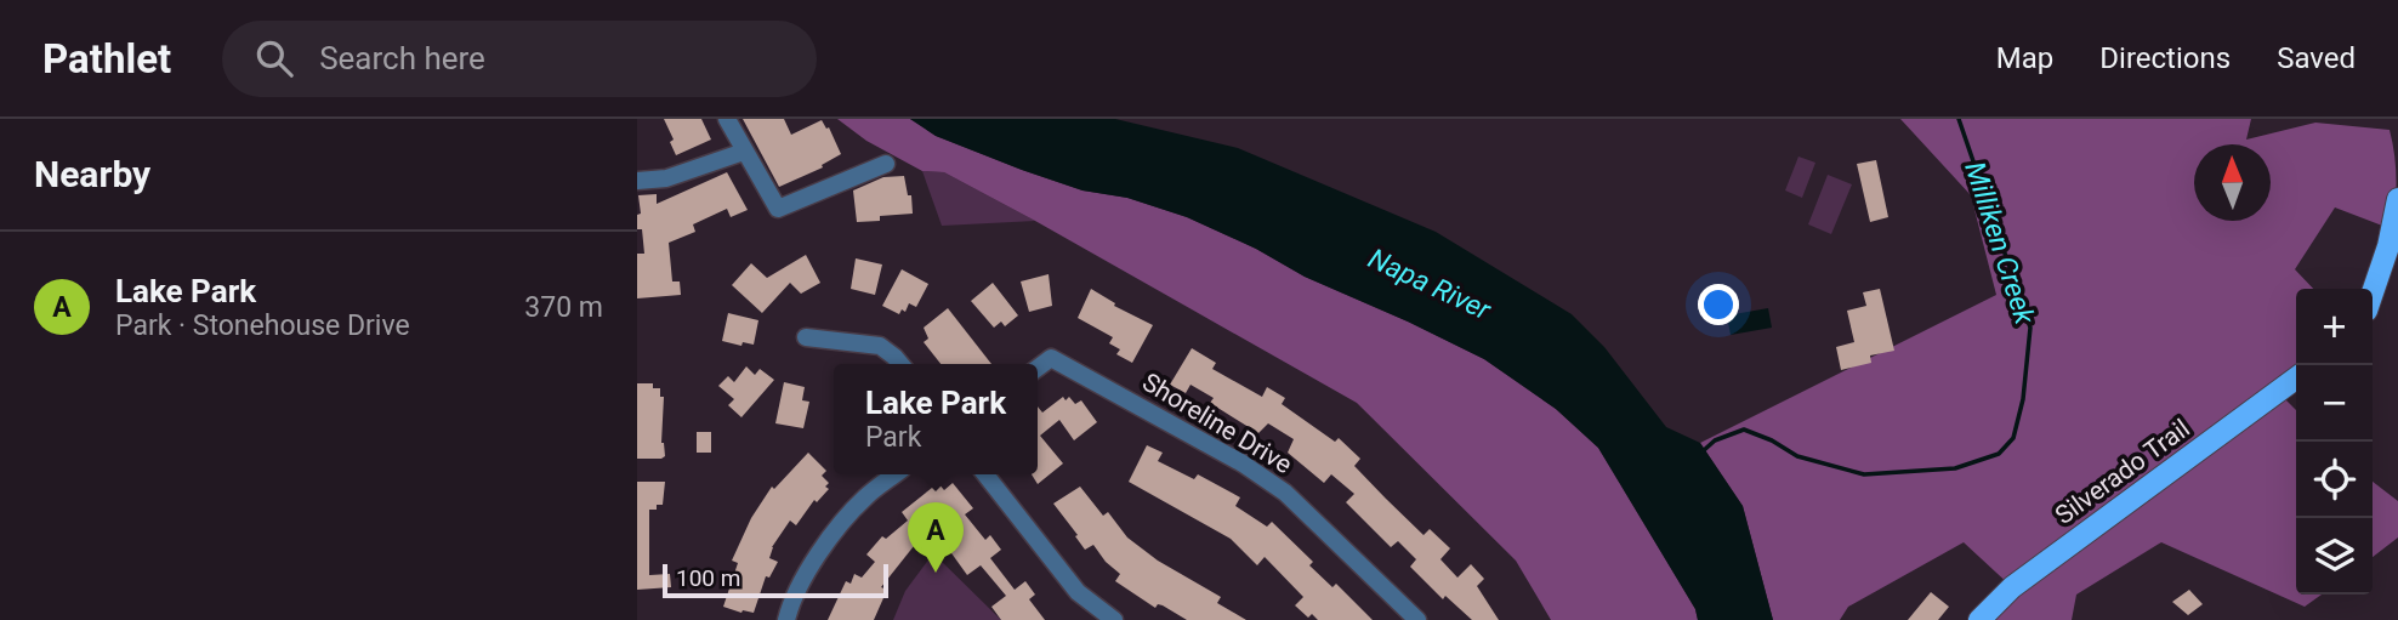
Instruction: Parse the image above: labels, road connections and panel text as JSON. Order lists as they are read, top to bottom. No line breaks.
{"streets":{"main road":["Silverado Trail"],"street":["Shoreline Drive"]},"water":["Milliken Creek","Napa River"],"scale_bar":"100 m","north":"top","page":{"header":"Pathlet","search":"Search here","nav":["Map","Directions","Saved"],"heading":"Nearby","list":[{"mark":"A","name":"Lake Park","note":"Park · Stonehouse Drive","value":"370 m"}],"map_buttons":["+","−"],"popup":["Lake Park","Park"],"pins":"A","scale":"100 m"}}
